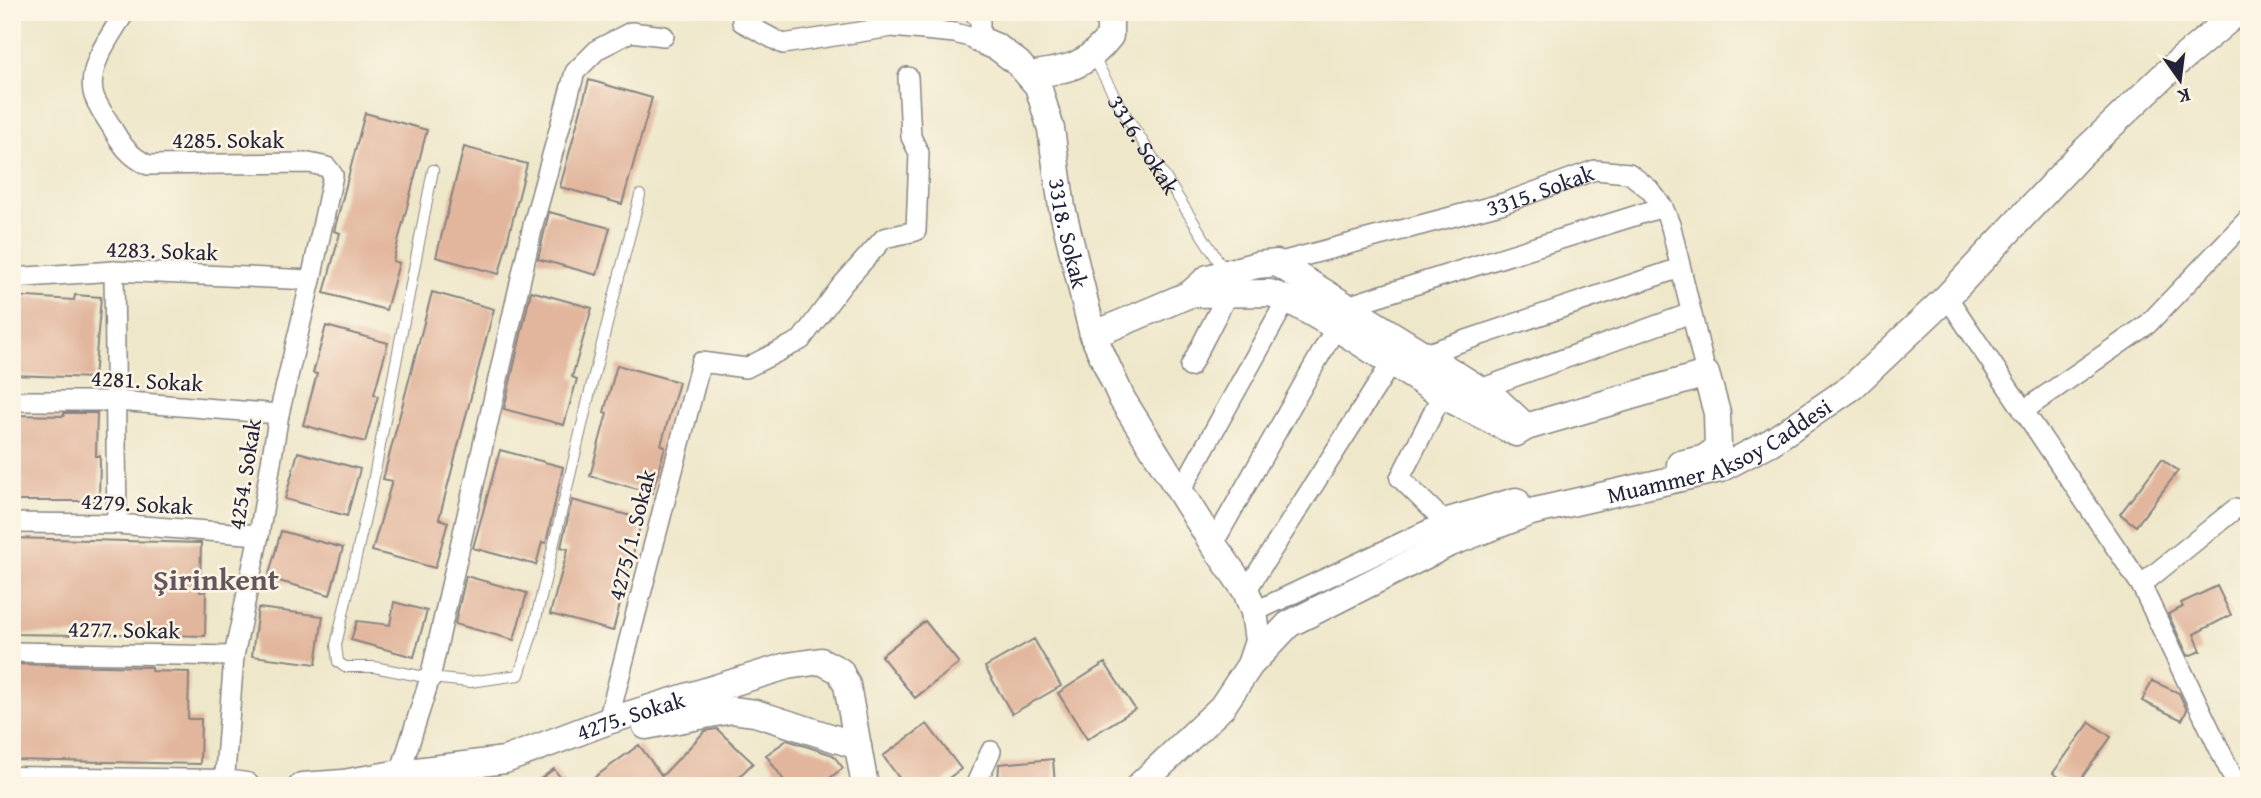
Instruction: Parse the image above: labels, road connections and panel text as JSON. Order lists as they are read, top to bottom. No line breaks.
{"streets":{"street":["4285. Sokak","3315. Sokak","3318. Sokak","4283. Sokak","4281. Sokak","Muammer Aksoy Caddesi","4254. Sokak","4279. Sokak","4275/1. Sokak","4277. Sokak","4275. Sokak"],"lane":["3316. Sokak"]},"crossings":[["4285. Sokak","4254. Sokak"],["4283. Sokak","4254. Sokak"],["4281. Sokak","4254. Sokak"],["4254. Sokak","4279. Sokak"],["4254. Sokak","4277. Sokak"],["4275/1. Sokak","4275. Sokak"]],"districts":["Şirinkent"],"north":"bottom"}
